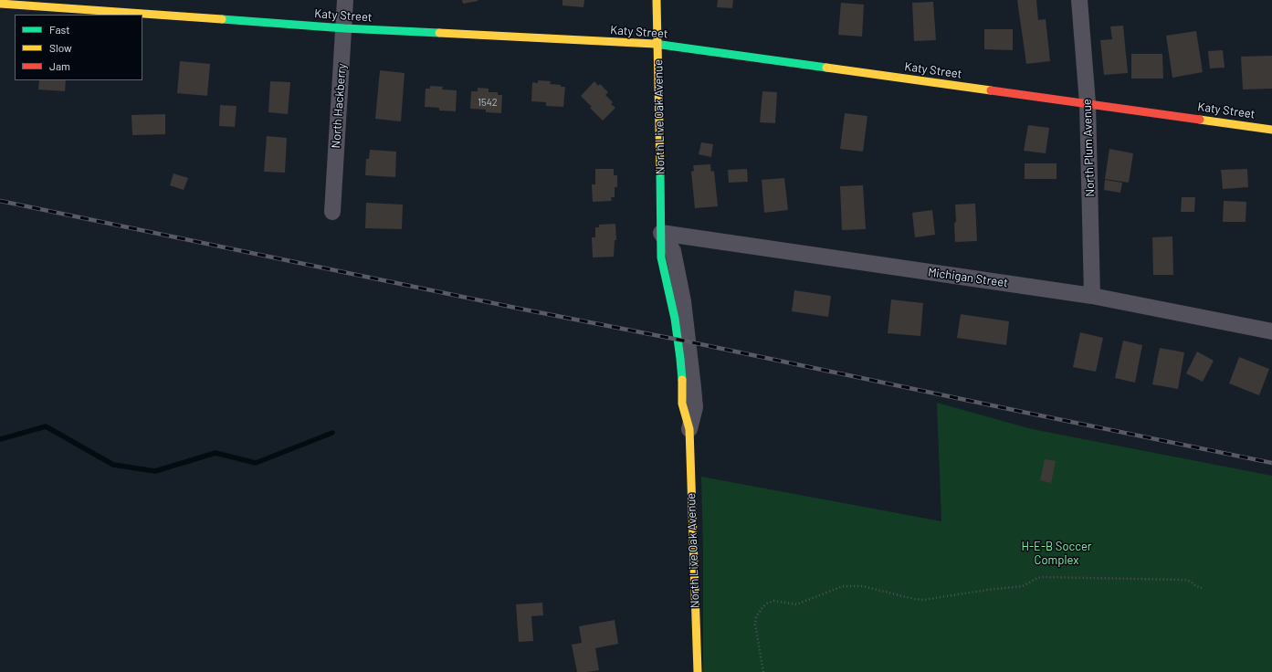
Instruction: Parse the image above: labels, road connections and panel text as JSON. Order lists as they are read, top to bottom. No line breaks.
{"streets":{"street":["Katy Street","North Hackberry","North Live Oak Avenue","North Plum Avenue","Michigan Street"]},"crossings":[["Katy Street","North Hackberry"],["Katy Street","North Live Oak Avenue"],["Katy Street","North Plum Avenue"],["North Live Oak Avenue","Michigan Street"],["North Plum Avenue","Michigan Street"]],"parks":["H-E-B Soccer Complex"],"house_numbers":["1542"],"legend":["Fast","Slow","Jam"]}
